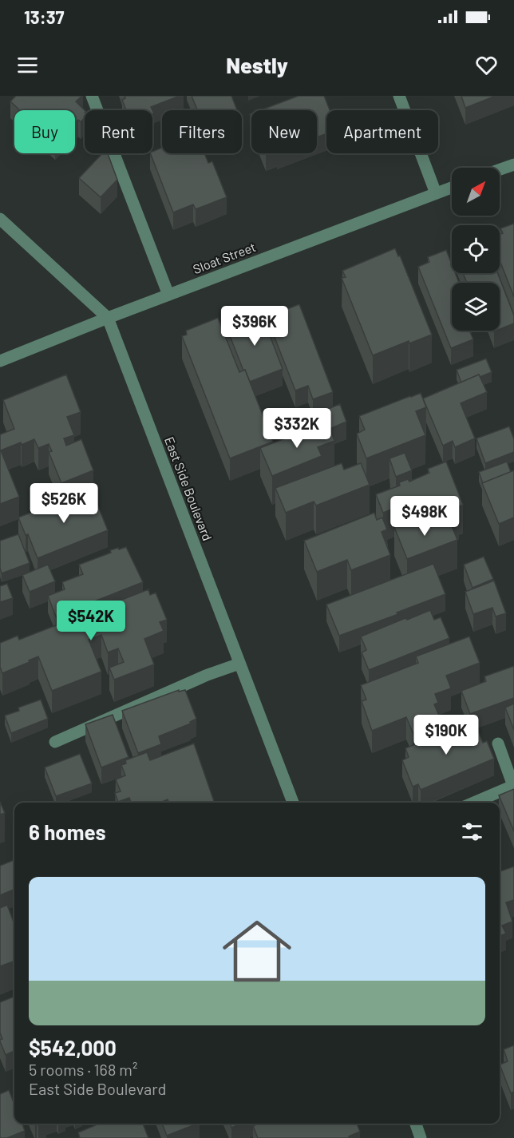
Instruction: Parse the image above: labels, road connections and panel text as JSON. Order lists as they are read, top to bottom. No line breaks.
{"streets":{"street":["Sloat Street","East Side Boulevard"]},"crossings":[["Sloat Street","East Side Boulevard"]],"north":"top right","page":{"status":"13:37","header":"Nestly","chip":["Buy","Rent","Filters","New","Apartment"],"price":["$396K","$332K","$526K","$498K","$542K","$190K"],"heading":"6 homes","list":[{"name":"$542,000","note":"5 rooms · 168 m² · East Side Boulevard"}]}}
